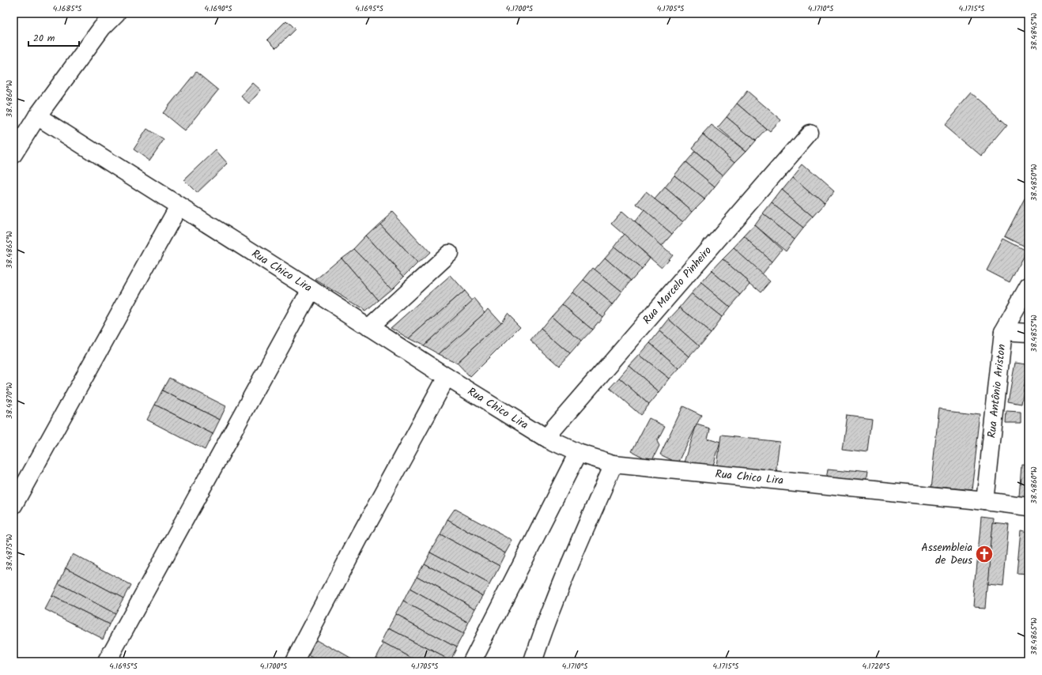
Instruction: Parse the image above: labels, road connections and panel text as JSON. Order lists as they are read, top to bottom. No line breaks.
{"streets":{"street":["Rua Chico Lira","Rua Marcelo Pinheiro","Rua Antônio Ariston"]},"crossings":[["Rua Chico Lira","Rua Marcelo Pinheiro"],["Rua Chico Lira","Rua Antônio Ariston"]],"places":{"church":["Assembleia de Deus"]},"scale_bar":"20 m","coordinates":["4.1685°S","4.1690°S","4.1695°S","4.1700°S","4.1705°S","4.1710°S","4.1715°S","38.4845°W","38.4860°W","38.4850°W","38.4865°W","38.4855°W","38.4870°W","38.4875°W","4.1720°S"]}
